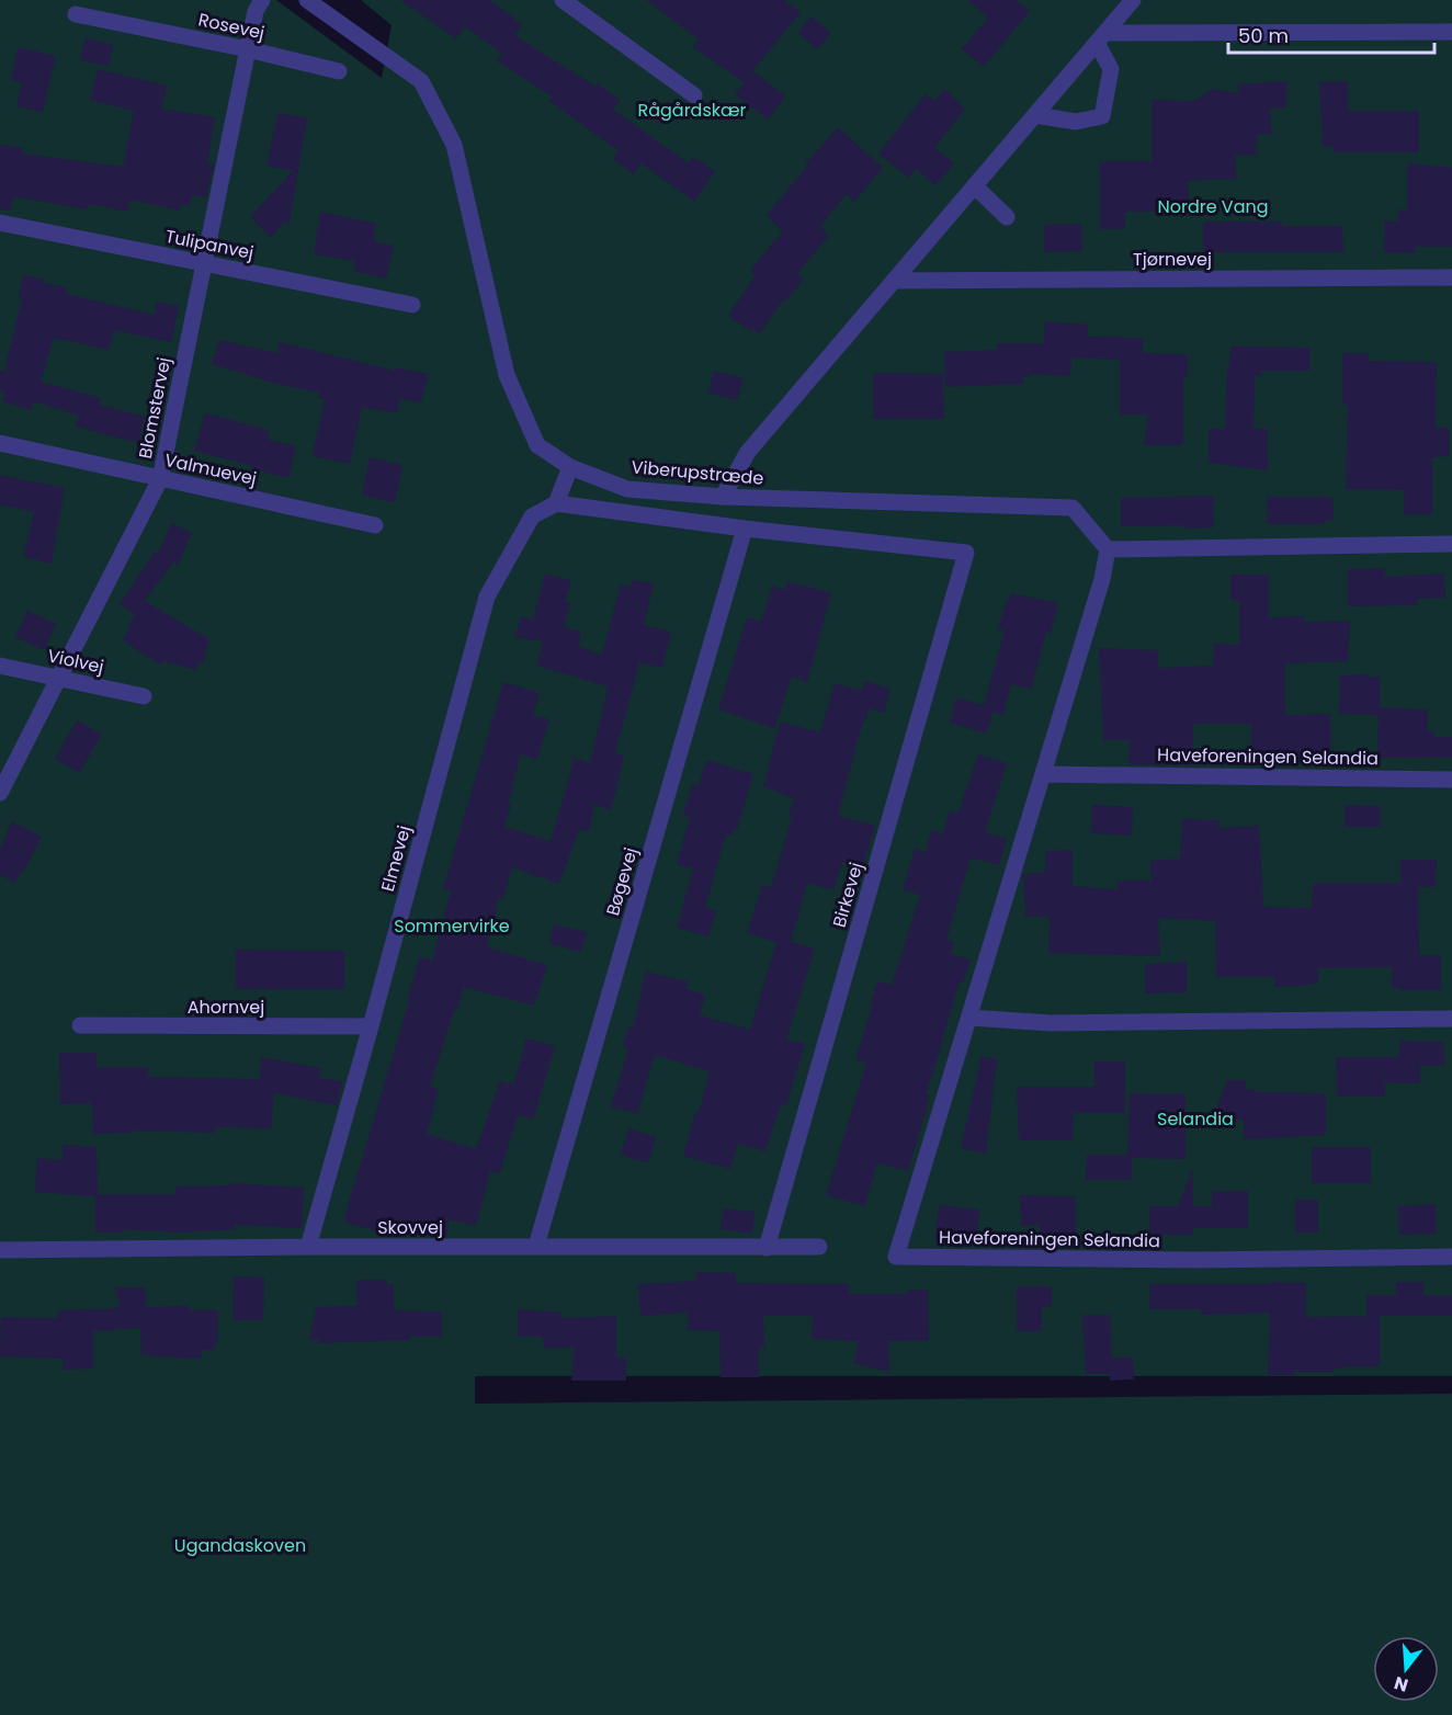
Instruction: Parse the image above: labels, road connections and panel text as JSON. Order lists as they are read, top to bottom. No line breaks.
{"streets":{"street":["Rosevej","Tulipanvej","Tjørnevej","Blomstervej","Valmuevej","Viberupstræde","Violvej","Haveforeningen Selandia","Elmevej","Bøgevej","Birkevej","Ahornvej","Skovvej"]},"crossings":[["Rosevej","Blomstervej"],["Tulipanvej","Blomstervej"],["Blomstervej","Valmuevej"],["Blomstervej","Violvej"],["Viberupstræde","Haveforeningen Selandia"],["Elmevej","Ahornvej"],["Elmevej","Skovvej"],["Bøgevej","Birkevej"],["Bøgevej","Skovvej"],["Birkevej","Skovvej"]],"parks":["Rågårdskær","Nordre Vang","Sommervirke","Selandia","Ugandaskoven"],"scale_bar":"50 m","north":"bottom"}
